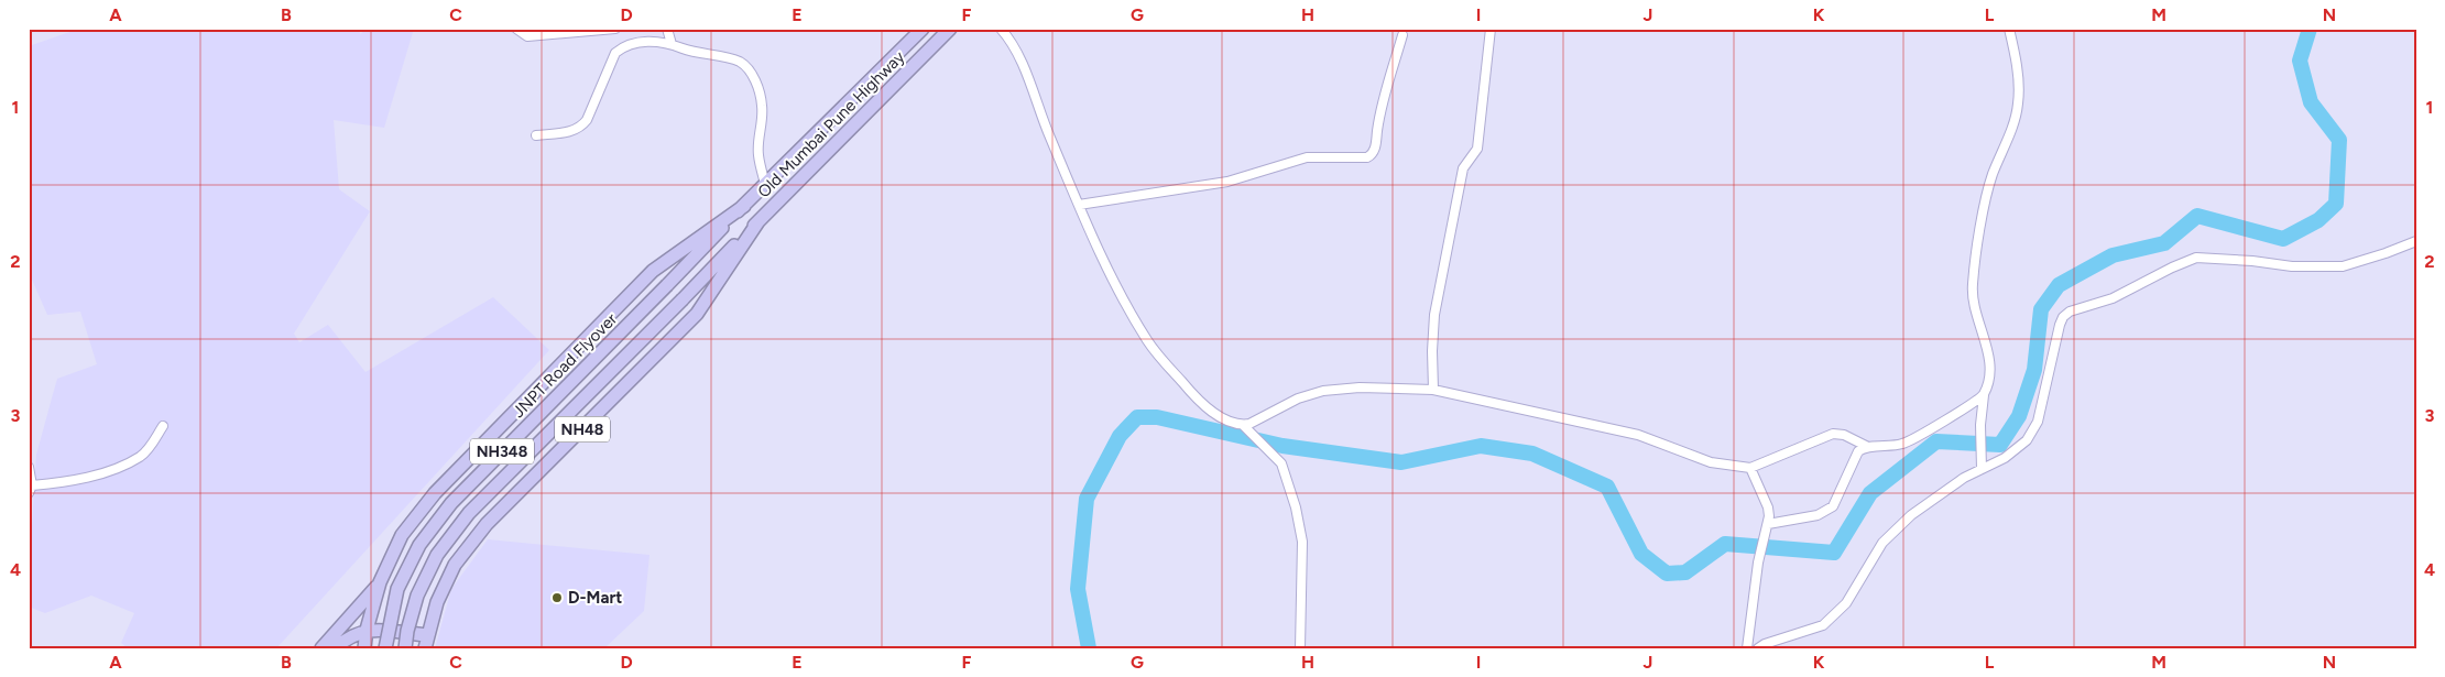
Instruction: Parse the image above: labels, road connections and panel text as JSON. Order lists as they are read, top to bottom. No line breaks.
{"streets":{"highway":["Old Mumbai Pune Highway","JNPT Road Flyover","NH48","NH348"]},"crossings":[["Old Mumbai Pune Highway","JNPT Road Flyover"],["Old Mumbai Pune Highway","NH48"],["Old Mumbai Pune Highway","NH348"],["NH48","NH348"]],"places":["D-Mart"],"grid":{"columns":["A","B","C","D","E","F","G","H","I","J","K","L","M","N"],"rows":["1","2","3","4"]}}
